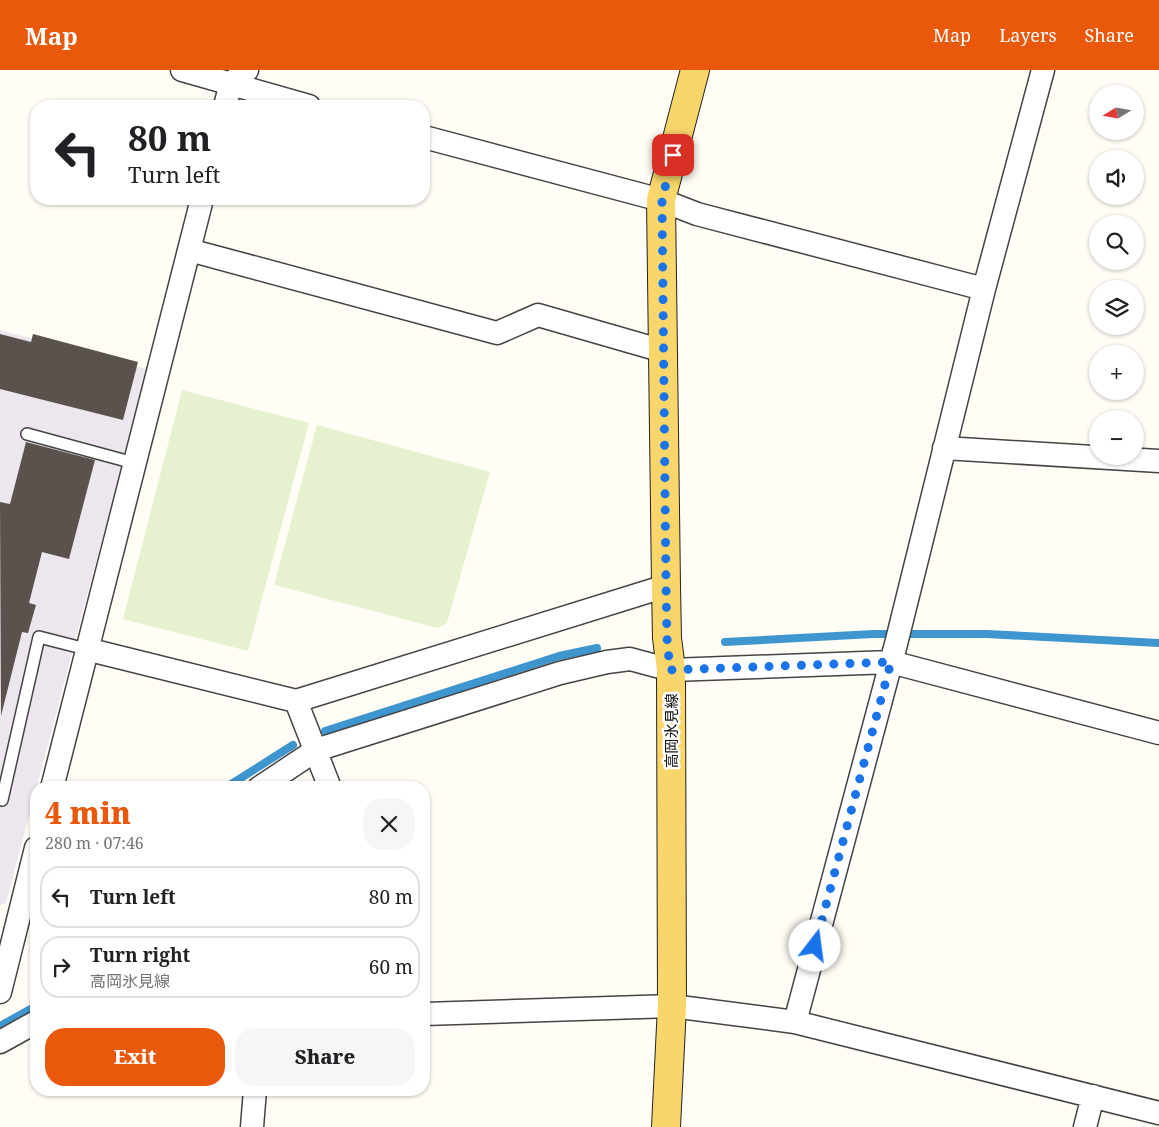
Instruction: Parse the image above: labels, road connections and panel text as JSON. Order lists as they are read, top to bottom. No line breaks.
{"streets":{"main road":["高岡氷見線"]},"north":"left","page":{"header":"Map","nav":["Map","Layers","Share"],"map_buttons":["+","−"],"turn":["80 m","Turn left"],"heading":["4 min","280 m · 07:46"],"list":[{"name":"Turn left","value":"80 m"},{"name":"Turn right","note":"高岡氷見線","value":"60 m"}],"buttons":["Exit","Share"]}}
